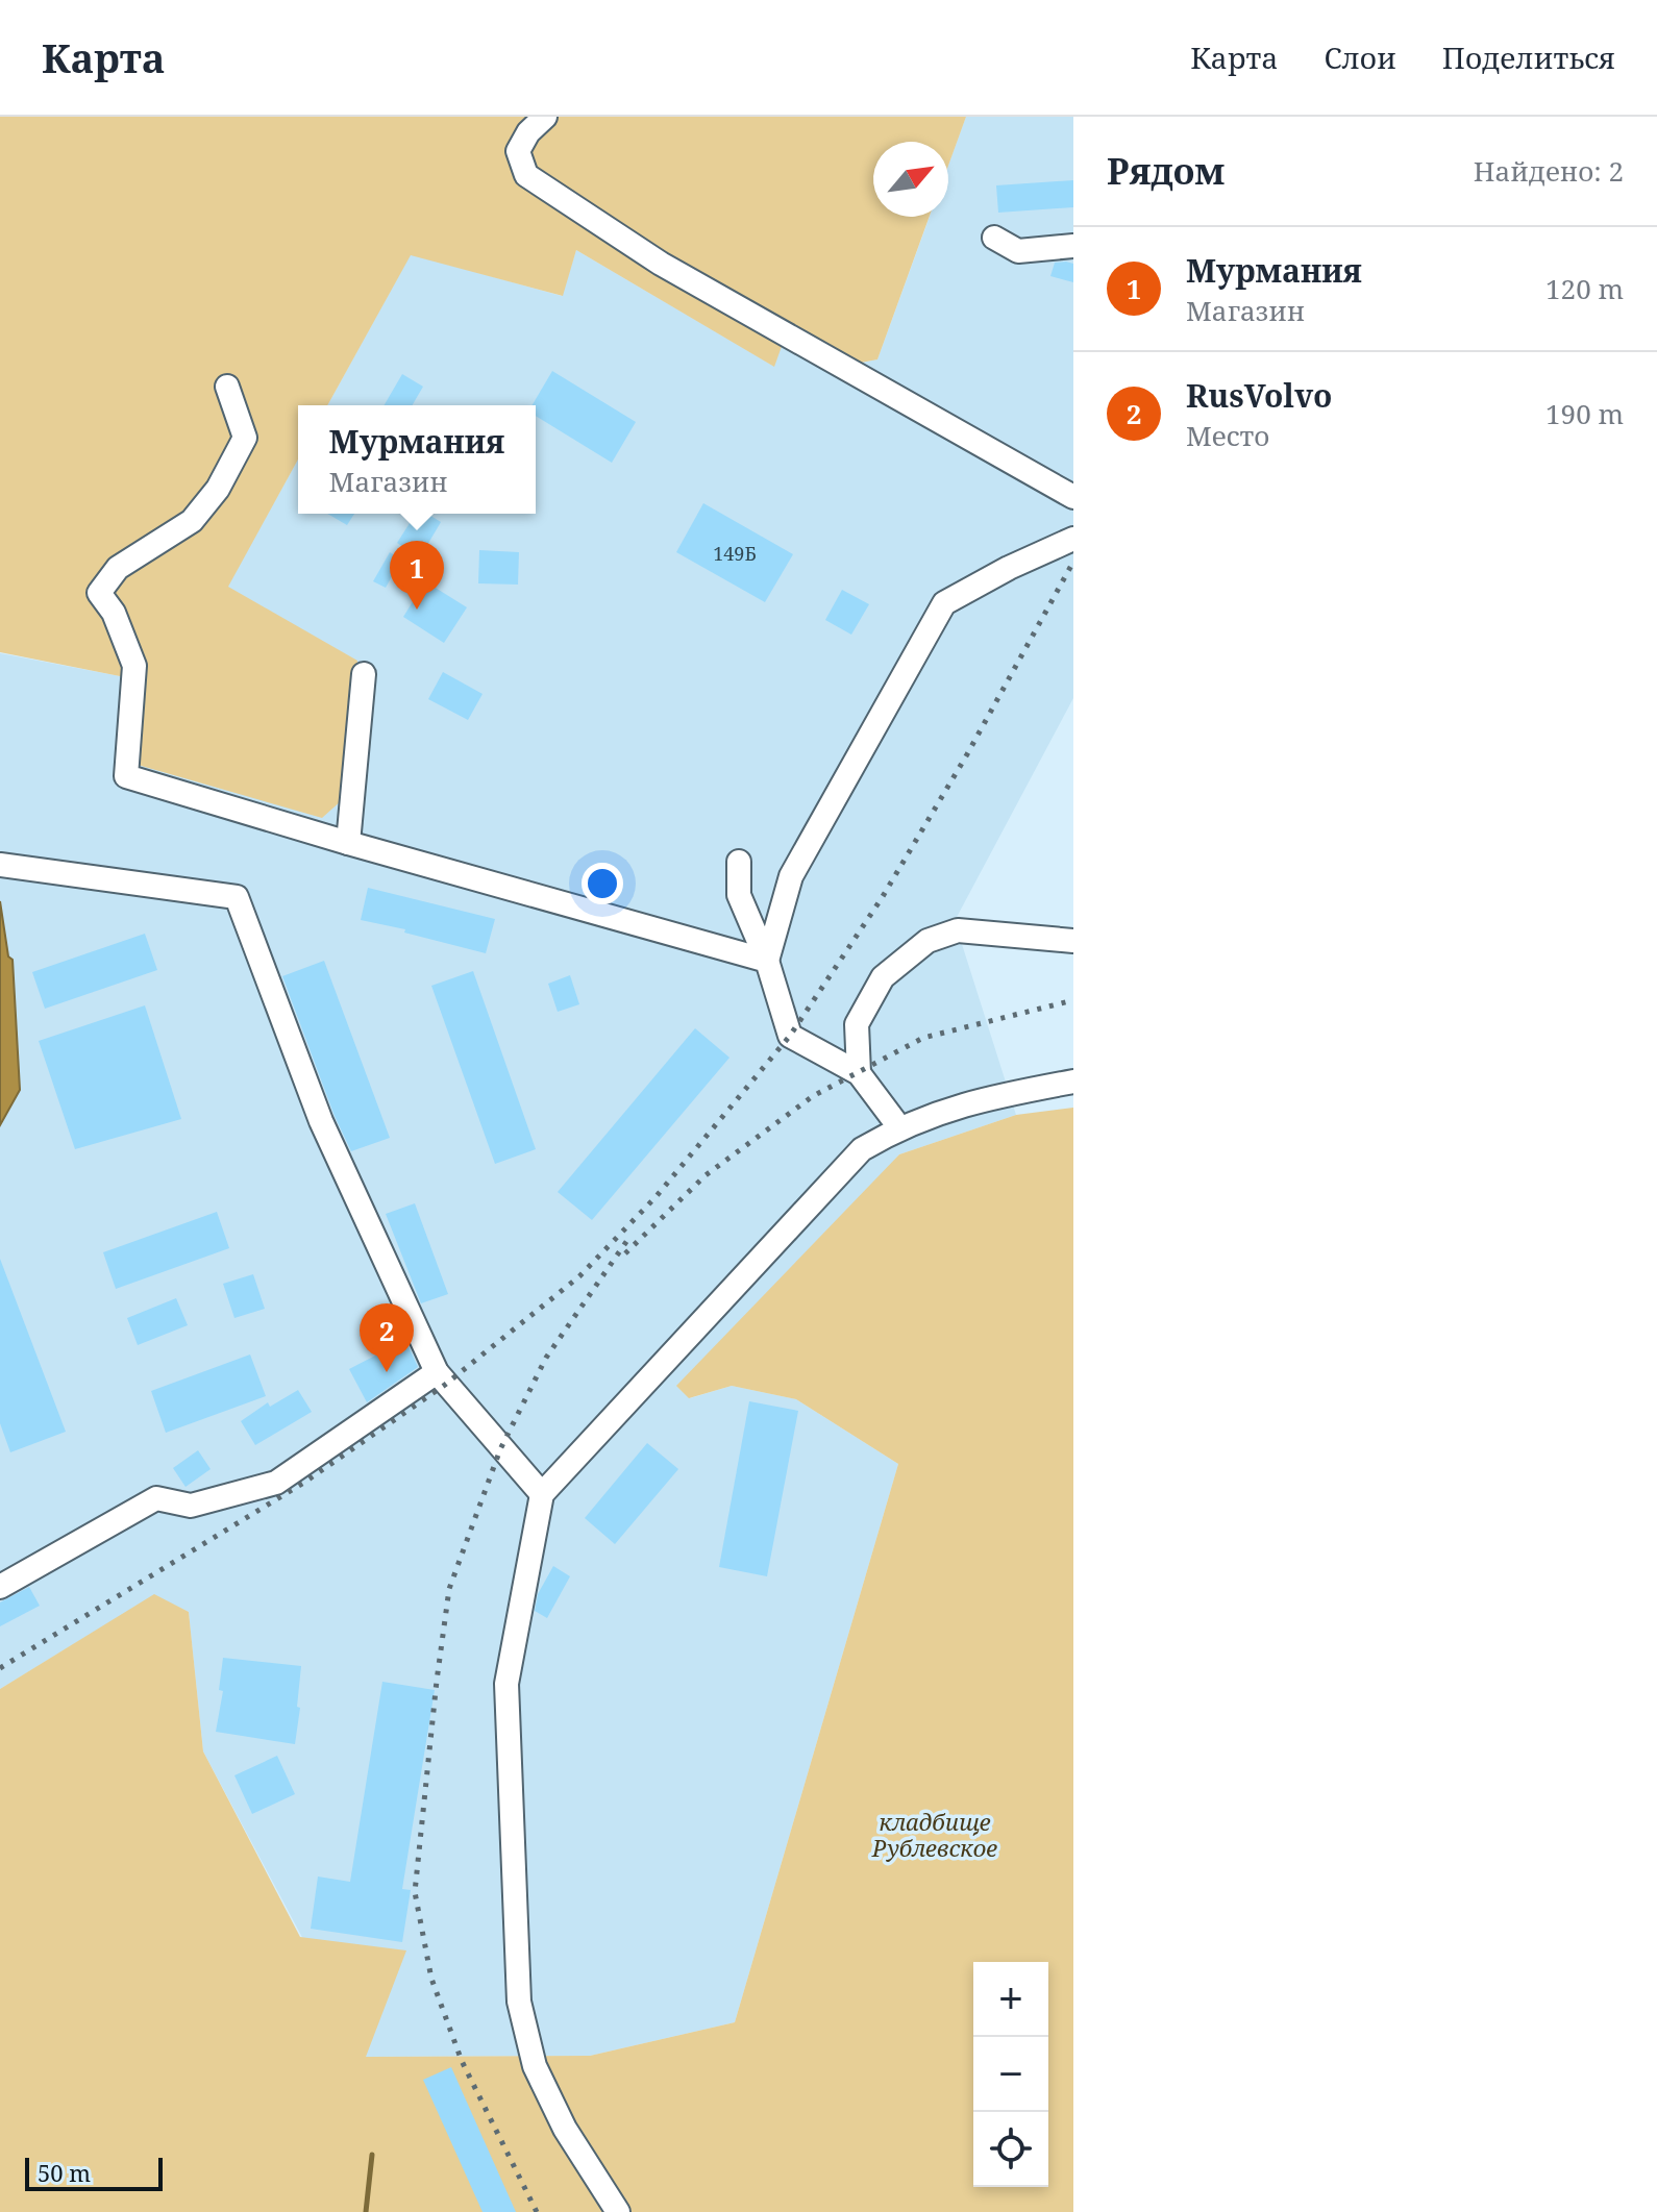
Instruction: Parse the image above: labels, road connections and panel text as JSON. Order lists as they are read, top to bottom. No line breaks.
{"parks":["кладбище Рублевское"],"house_numbers":["149Б"],"scale_bar":"50 m","north":"top right","page":{"header":"Карта","nav":["Карта","Слои","Поделиться"],"heading":["Рядом","Найдено: 2"],"list":[{"mark":"1","name":"Мурмания","note":"Магазин","value":"120 m"},{"mark":"2","name":"RusVolvo","note":"Место","value":"190 m"}],"popup":["Мурмания","Магазин"],"pins":["1","2"],"map_buttons":["+","−"],"scale":"50 m"}}
